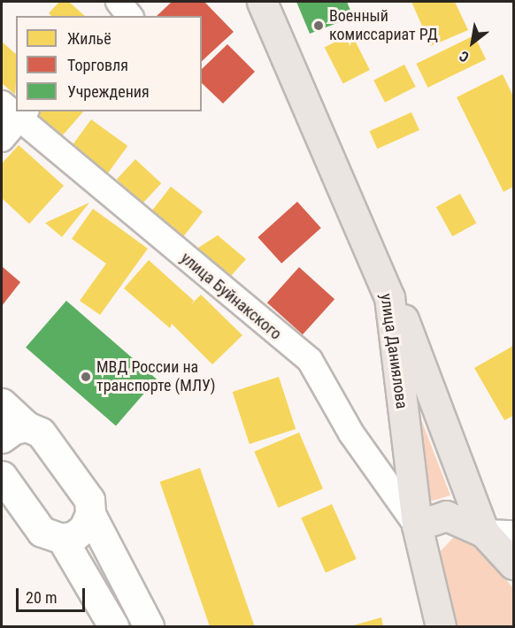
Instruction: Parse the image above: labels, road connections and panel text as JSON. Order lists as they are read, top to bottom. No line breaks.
{"streets":{"main road":["улица Даниялова"],"street":["улица Буйнакского"]},"crossings":[["улица Буйнакского","улица Даниялова"]],"places":["Военный комиссариат РД","МВД России на транспорте (МЛУ)"],"legend":["Жильё","Торговля","Учреждения"],"scale_bar":"20 m","north":"bottom left"}
